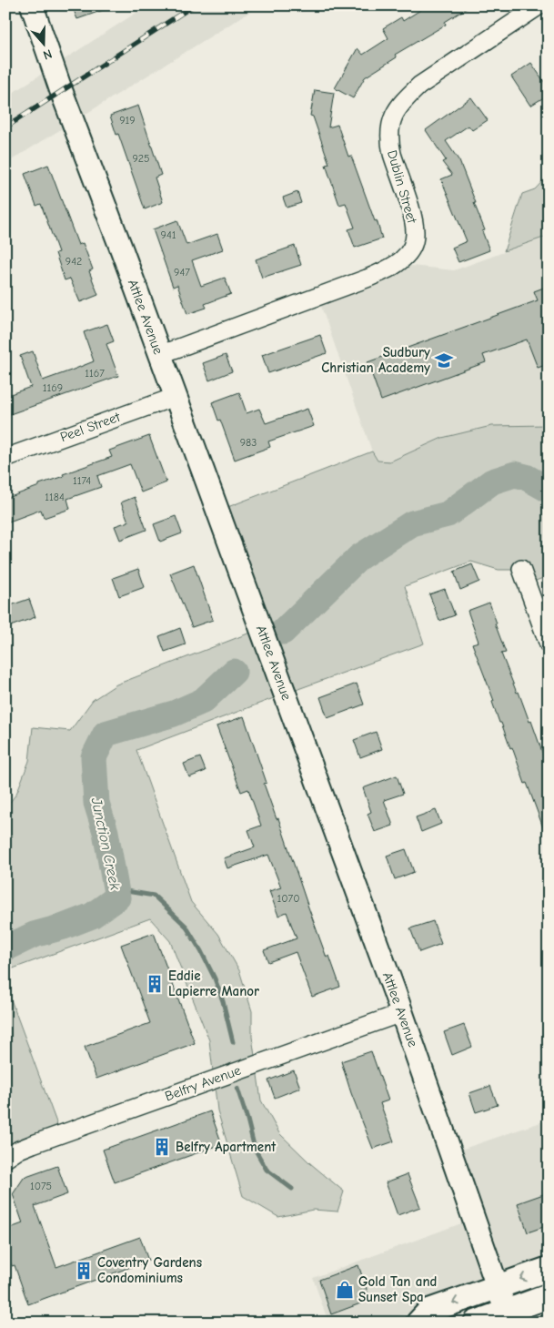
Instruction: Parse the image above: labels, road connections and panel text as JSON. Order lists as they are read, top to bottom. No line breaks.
{"streets":{"street":["Dublin Street","Attlee Avenue","Peel Street","Belfry Avenue"]},"crossings":[["Dublin Street","Attlee Avenue"],["Attlee Avenue","Peel Street"],["Attlee Avenue","Belfry Avenue"]],"water":["Junction Creek"],"places":{"school or university":["Sudbury Christian Academy"],"building":["Eddie Lapierre Manor","Belfry Apartment","Coventry Gardens Condominiums"],"shop":["Gold Tan and Sunset Spa"]},"house_numbers":["919","925","941","942","947","1167","1169","983","1174","1184","1070","1075"],"north":"bottom"}
